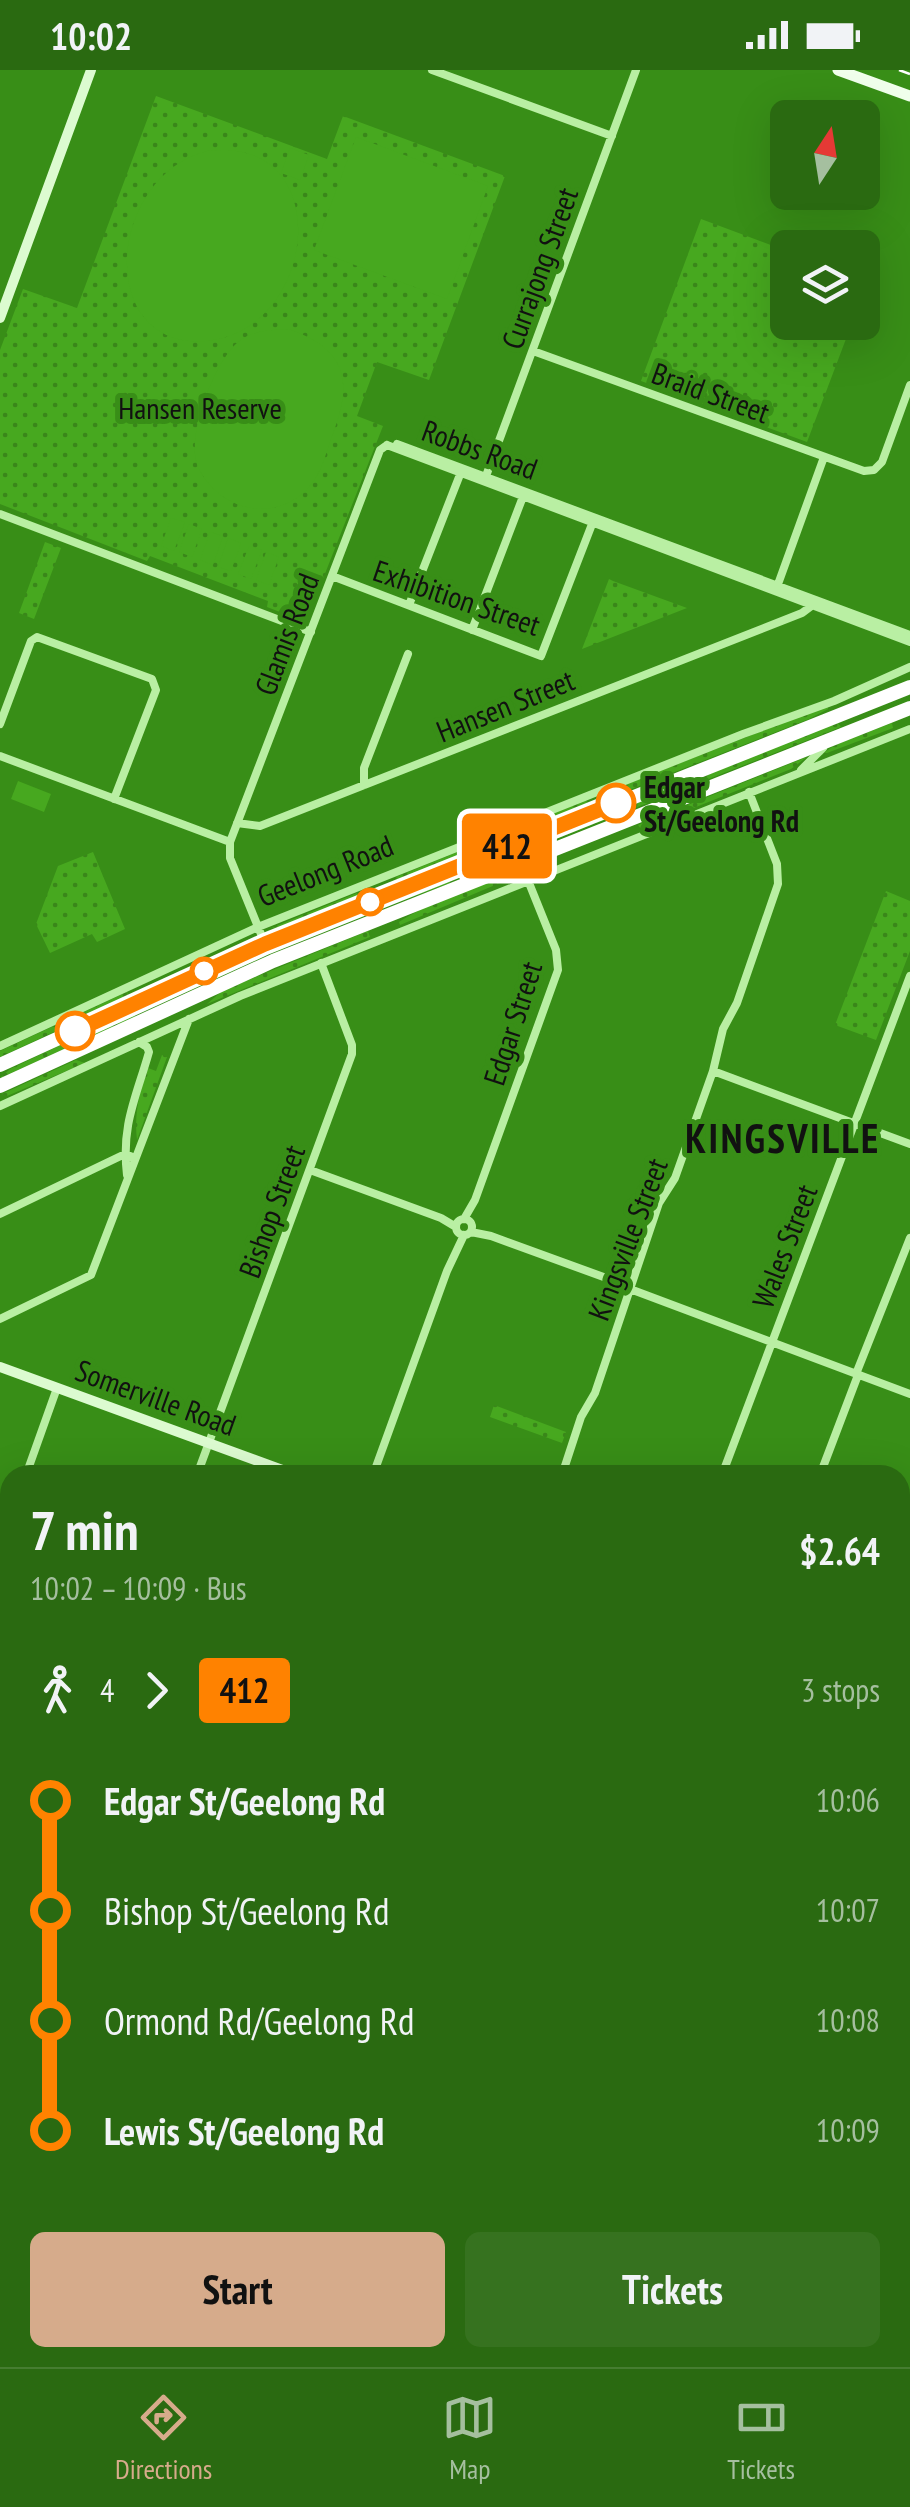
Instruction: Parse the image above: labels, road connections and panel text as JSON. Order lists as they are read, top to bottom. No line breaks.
{"streets":{"highway":["Geelong Road"],"main road":["Somerville Road"],"street":["Currajong Street","Braid Street","Robbs Road","Exhibition Street","Glamis Road","Hansen Street","Edgar Street","Bishop Street","Kingsville Street","Wales Street"]},"crossings":[["Currajong Street","Braid Street"],["Currajong Street","Robbs Road"],["Robbs Road","Exhibition Street"],["Robbs Road","Glamis Road"],["Robbs Road","Hansen Street"],["Exhibition Street","Glamis Road"],["Glamis Road","Hansen Street"],["Bishop Street","Somerville Road"]],"districts":["KINGSVILLE"],"parks":["Hansen Reserve"],"places":["Edgar St/Geelong Rd"],"lines":["bus line 412"],"north":"top","page":{"status":"10:02","on_map":"412","heading":["7 min","10:02 – 10:09 · Bus","$2.64"],"legs":["4","412","3 stops"],"list":[{"name":"Edgar St/Geelong Rd","value":"10:06"},{"name":"Bishop St/Geelong Rd","value":"10:07"},{"name":"Ormond Rd/Geelong Rd","value":"10:08"},{"name":"Lewis St/Geelong Rd","value":"10:09"}],"buttons":["Start","Tickets"],"tabs":["Directions","Map","Tickets"]}}
